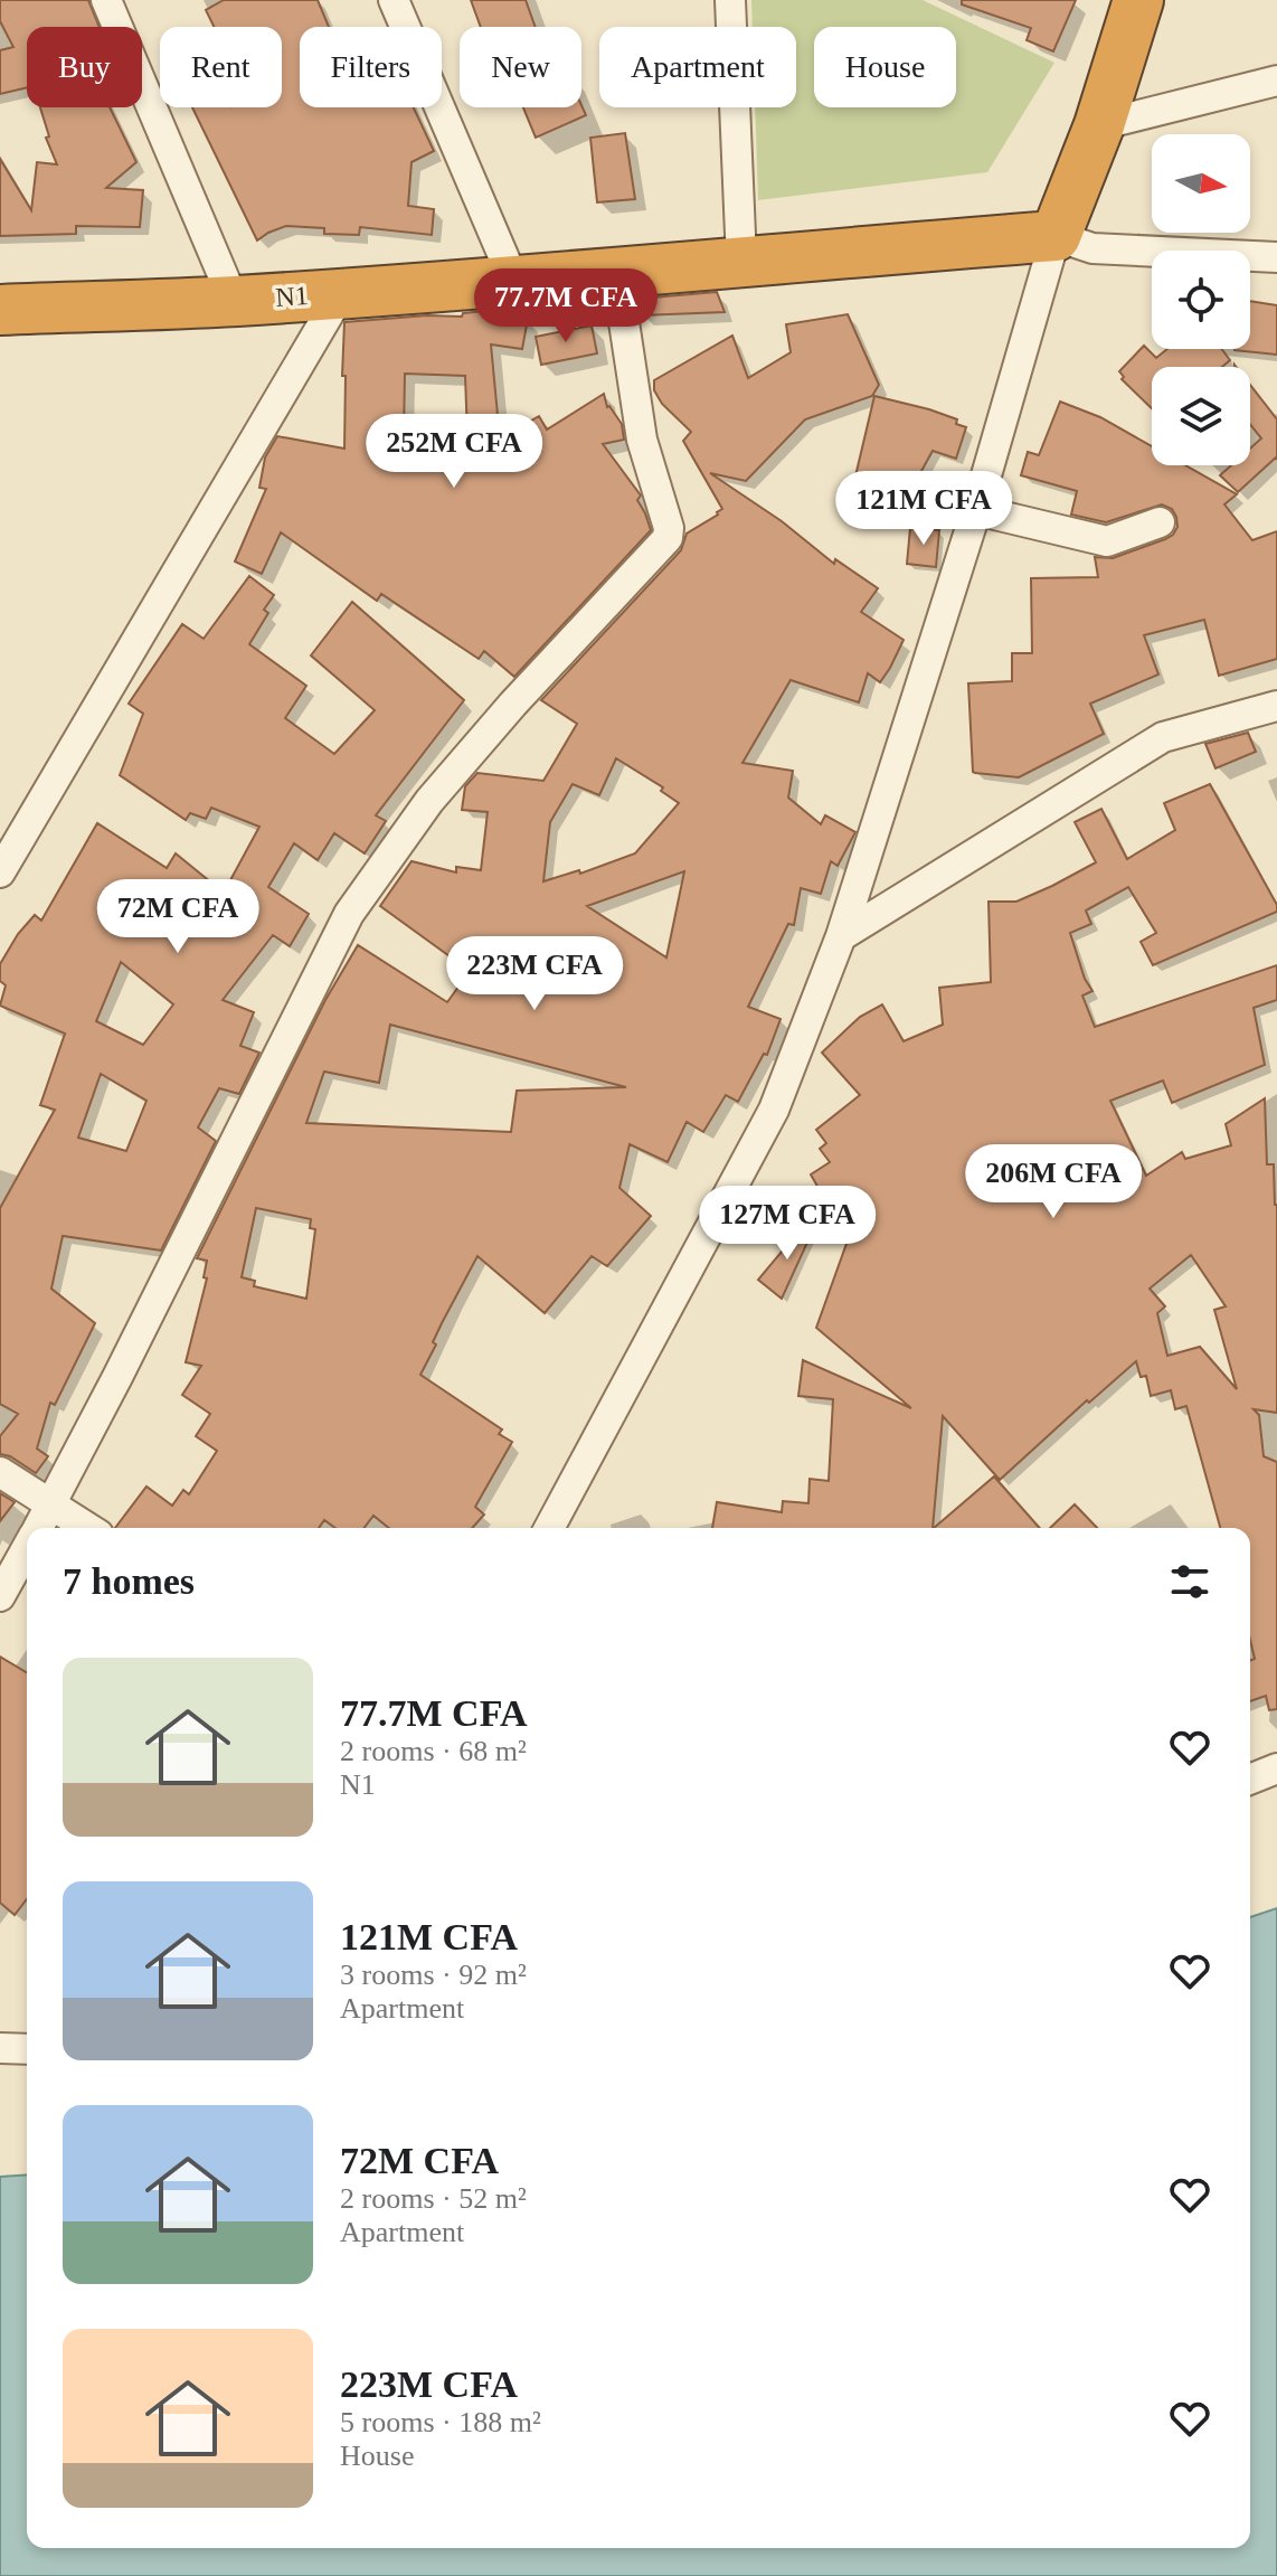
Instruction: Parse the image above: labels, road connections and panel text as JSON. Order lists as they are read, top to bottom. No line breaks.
{"streets":{"highway":["N1"]},"north":"right","page":{"chip":["Buy","Rent","Filters","New","Apartment","House"],"price":["77.7M CFA","252M CFA","121M CFA","72M CFA","223M CFA","206M CFA","127M CFA"],"heading":"7 homes","list":[{"name":"77.7M CFA","note":"2 rooms · 68 m² · N1"},{"name":"121M CFA","note":"3 rooms · 92 m² · Apartment"},{"name":"72M CFA","note":"2 rooms · 52 m² · Apartment"},{"name":"223M CFA","note":"5 rooms · 188 m² · House"}]}}
